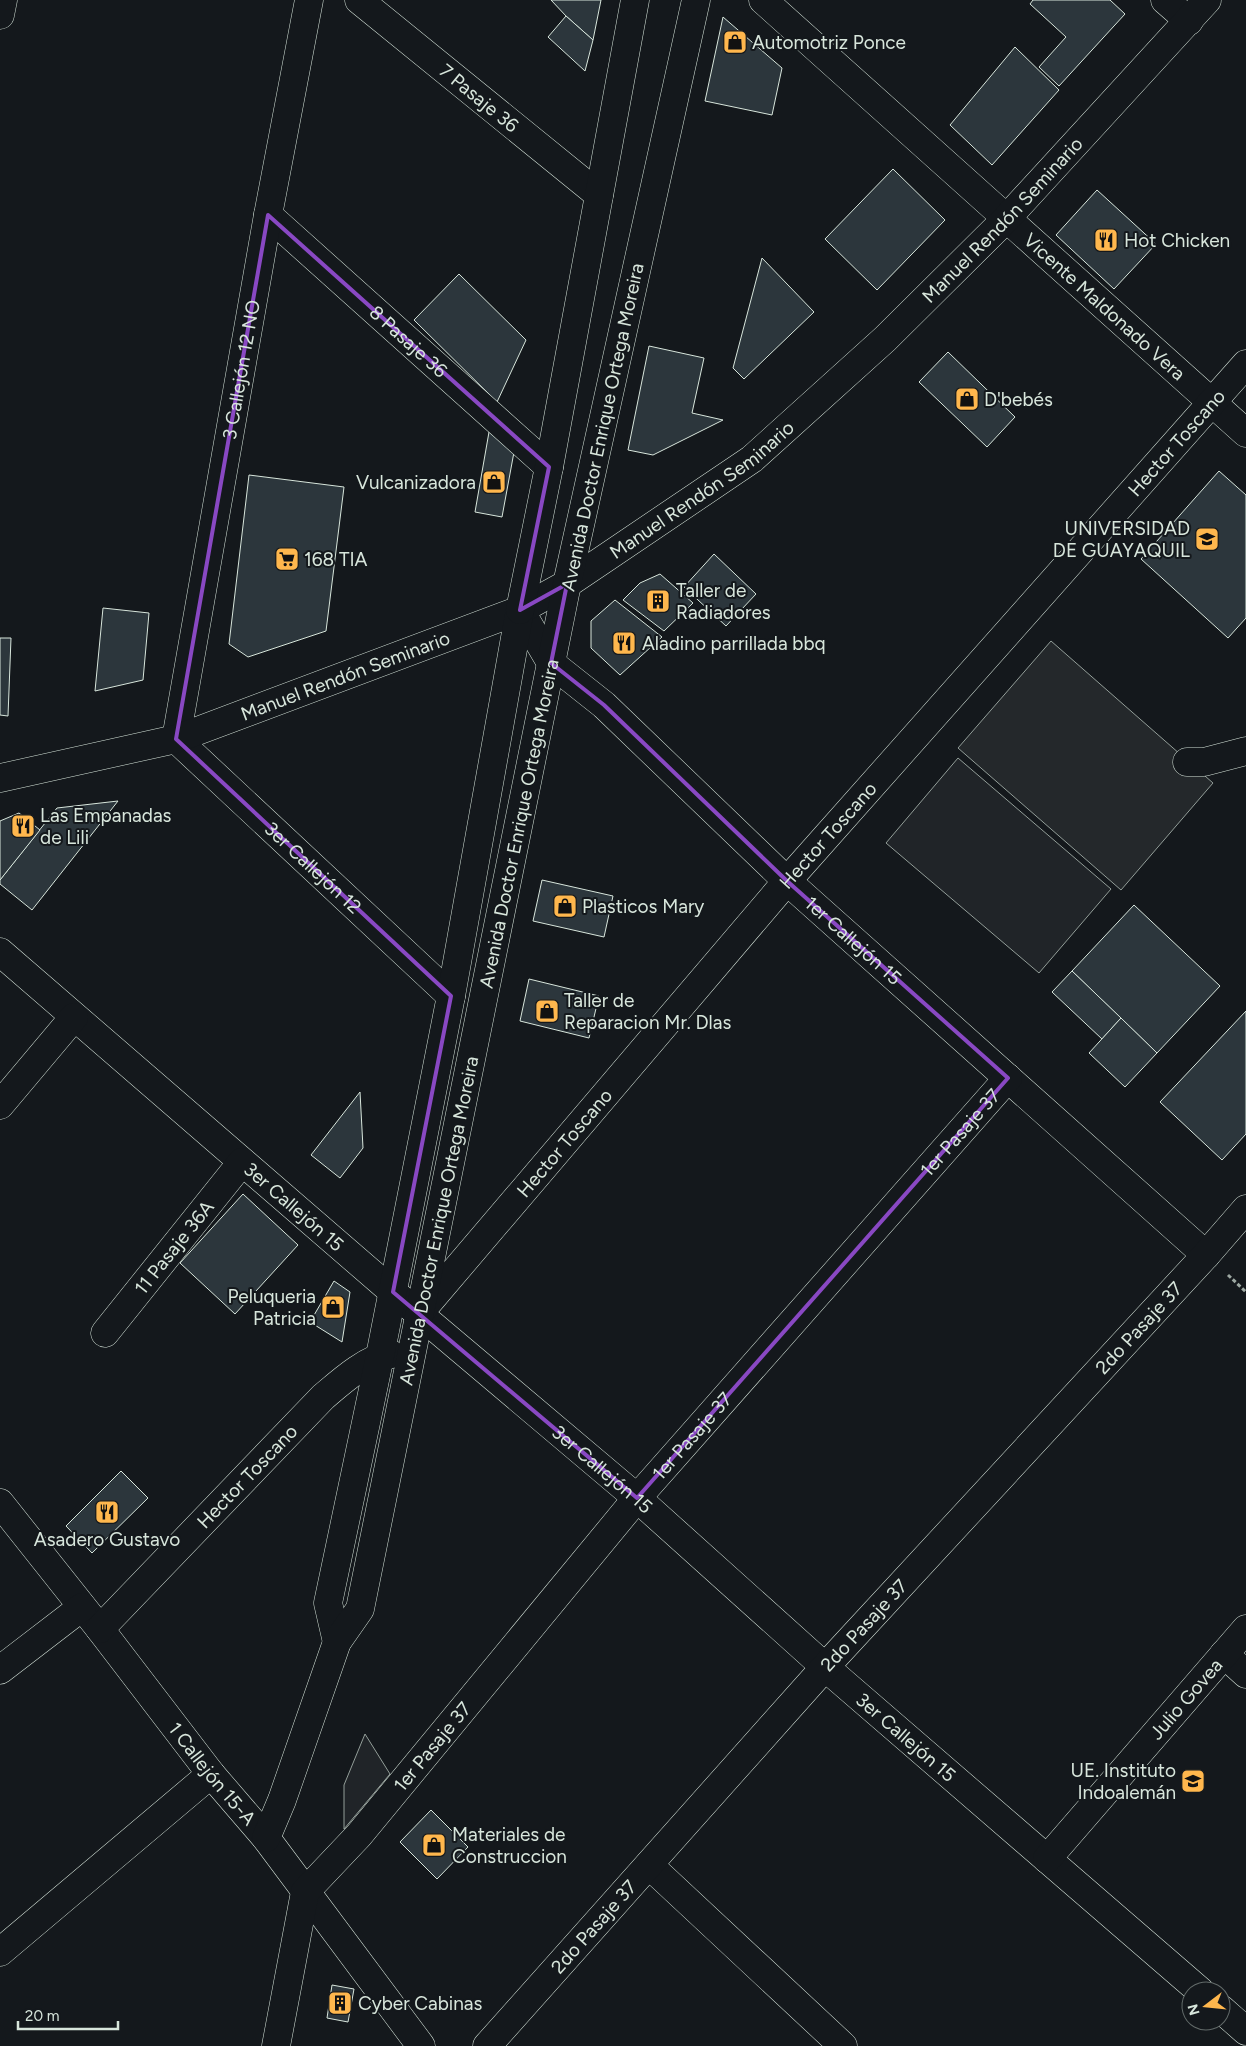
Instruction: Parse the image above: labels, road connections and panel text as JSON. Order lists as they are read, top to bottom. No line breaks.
{"streets":{"street":["7 Pasaje 36","Manuel Rendón Seminario","Vicente Maldonado Vera","8 Pasaje 36","3 Callejón 12 NO","Avenida Doctor Enrique Ortega Moreira","Hector Toscano","3er Callejón 12","1er Callejón 15","1er Pasaje 37","3er Callejón 15","11 Pasaje 36A","2do Pasaje 37","Julio Govea","1 Callejón 15-A"]},"crossings":[["7 Pasaje 36","Avenida Doctor Enrique Ortega Moreira"],["Manuel Rendón Seminario","Vicente Maldonado Vera"],["Manuel Rendón Seminario","3 Callejón 12 NO"],["Manuel Rendón Seminario","Avenida Doctor Enrique Ortega Moreira"],["Manuel Rendón Seminario","3er Callejón 12"],["Manuel Rendón Seminario","1er Callejón 15"],["Vicente Maldonado Vera","Hector Toscano"],["8 Pasaje 36","3 Callejón 12 NO"],["8 Pasaje 36","Avenida Doctor Enrique Ortega Moreira"],["3 Callejón 12 NO","3er Callejón 12"],["Avenida Doctor Enrique Ortega Moreira","Hector Toscano"],["Avenida Doctor Enrique Ortega Moreira","3er Callejón 12"],["Avenida Doctor Enrique Ortega Moreira","1er Callejón 15"],["Avenida Doctor Enrique Ortega Moreira","3er Callejón 15"],["Avenida Doctor Enrique Ortega Moreira","1 Callejón 15-A"],["Hector Toscano","1er Callejón 15"],["Hector Toscano","3er Callejón 15"],["Hector Toscano","1 Callejón 15-A"],["1er Callejón 15","1er Pasaje 37"],["1er Callejón 15","2do Pasaje 37"],["1er Pasaje 37","3er Callejón 15"],["1er Pasaje 37","1 Callejón 15-A"],["3er Callejón 15","11 Pasaje 36A"],["3er Callejón 15","2do Pasaje 37"],["3er Callejón 15","Julio Govea"]],"places":{"shop":["Automotriz Ponce","D'bebés","Vulcanizadora","Plasticos Mary","Taller de Reparacion Mr. Dlas","Peluqueria Patricia","Materiales de Construccion"],"restaurant":["Hot Chicken","Aladino parrillada bbq","Las Empanadas de Lili","Asadero Gustavo"],"school or university":["UNIVERSIDAD DE GUAYAQUIL","UE. Instituto Indoalemán"],"supermarket":["168 TIA"],"building":["Taller de Radiadores","Cyber Cabinas"]},"scale_bar":"20 m","north":"left"}
